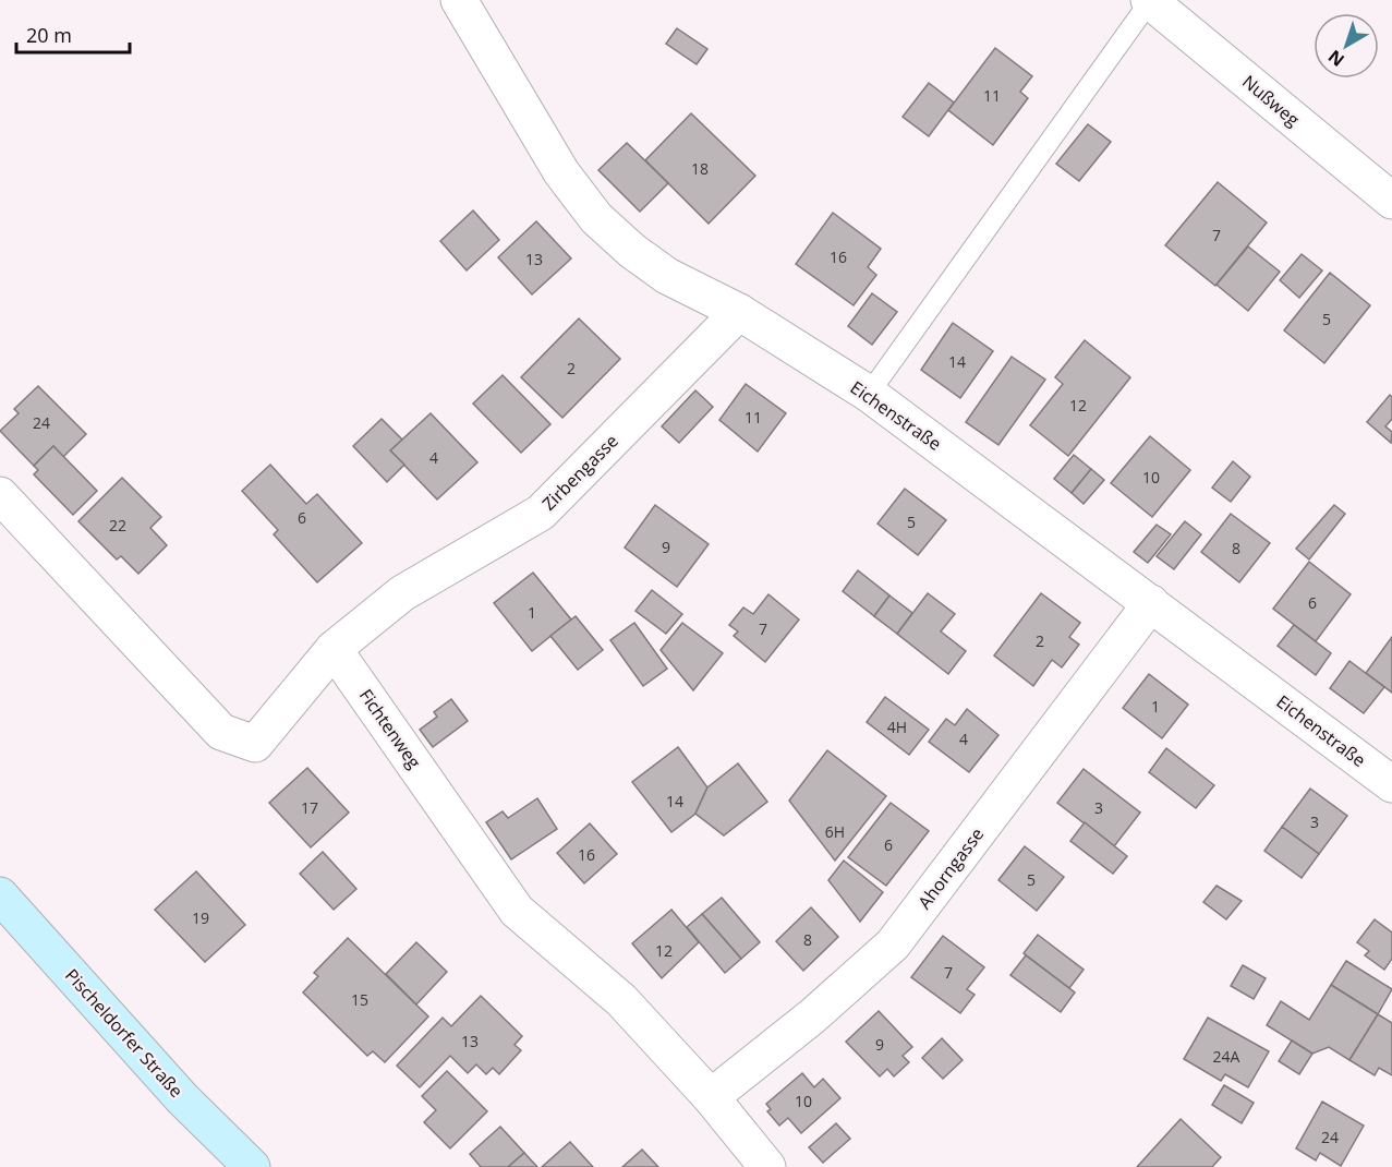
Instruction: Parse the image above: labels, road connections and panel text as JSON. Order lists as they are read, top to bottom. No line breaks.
{"streets":{"main road":["Pischeldorfer Straße"],"street":["Nußweg","Eichenstraße","Zirbengasse","Fichtenweg","Ahorngasse"]},"crossings":[["Eichenstraße","Zirbengasse"],["Eichenstraße","Ahorngasse"],["Zirbengasse","Fichtenweg"],["Fichtenweg","Ahorngasse"]],"house_numbers":["11","18","7","16","13","5","14","2","12","11","24","4","10","6","5","22","9","8","6","1","7","2","1","4H","4","14","17","3","3","6H","6","16","5","19","8","12","7","15","13","9","24A","10","24"],"scale_bar":"20 m","north":"bottom left"}
